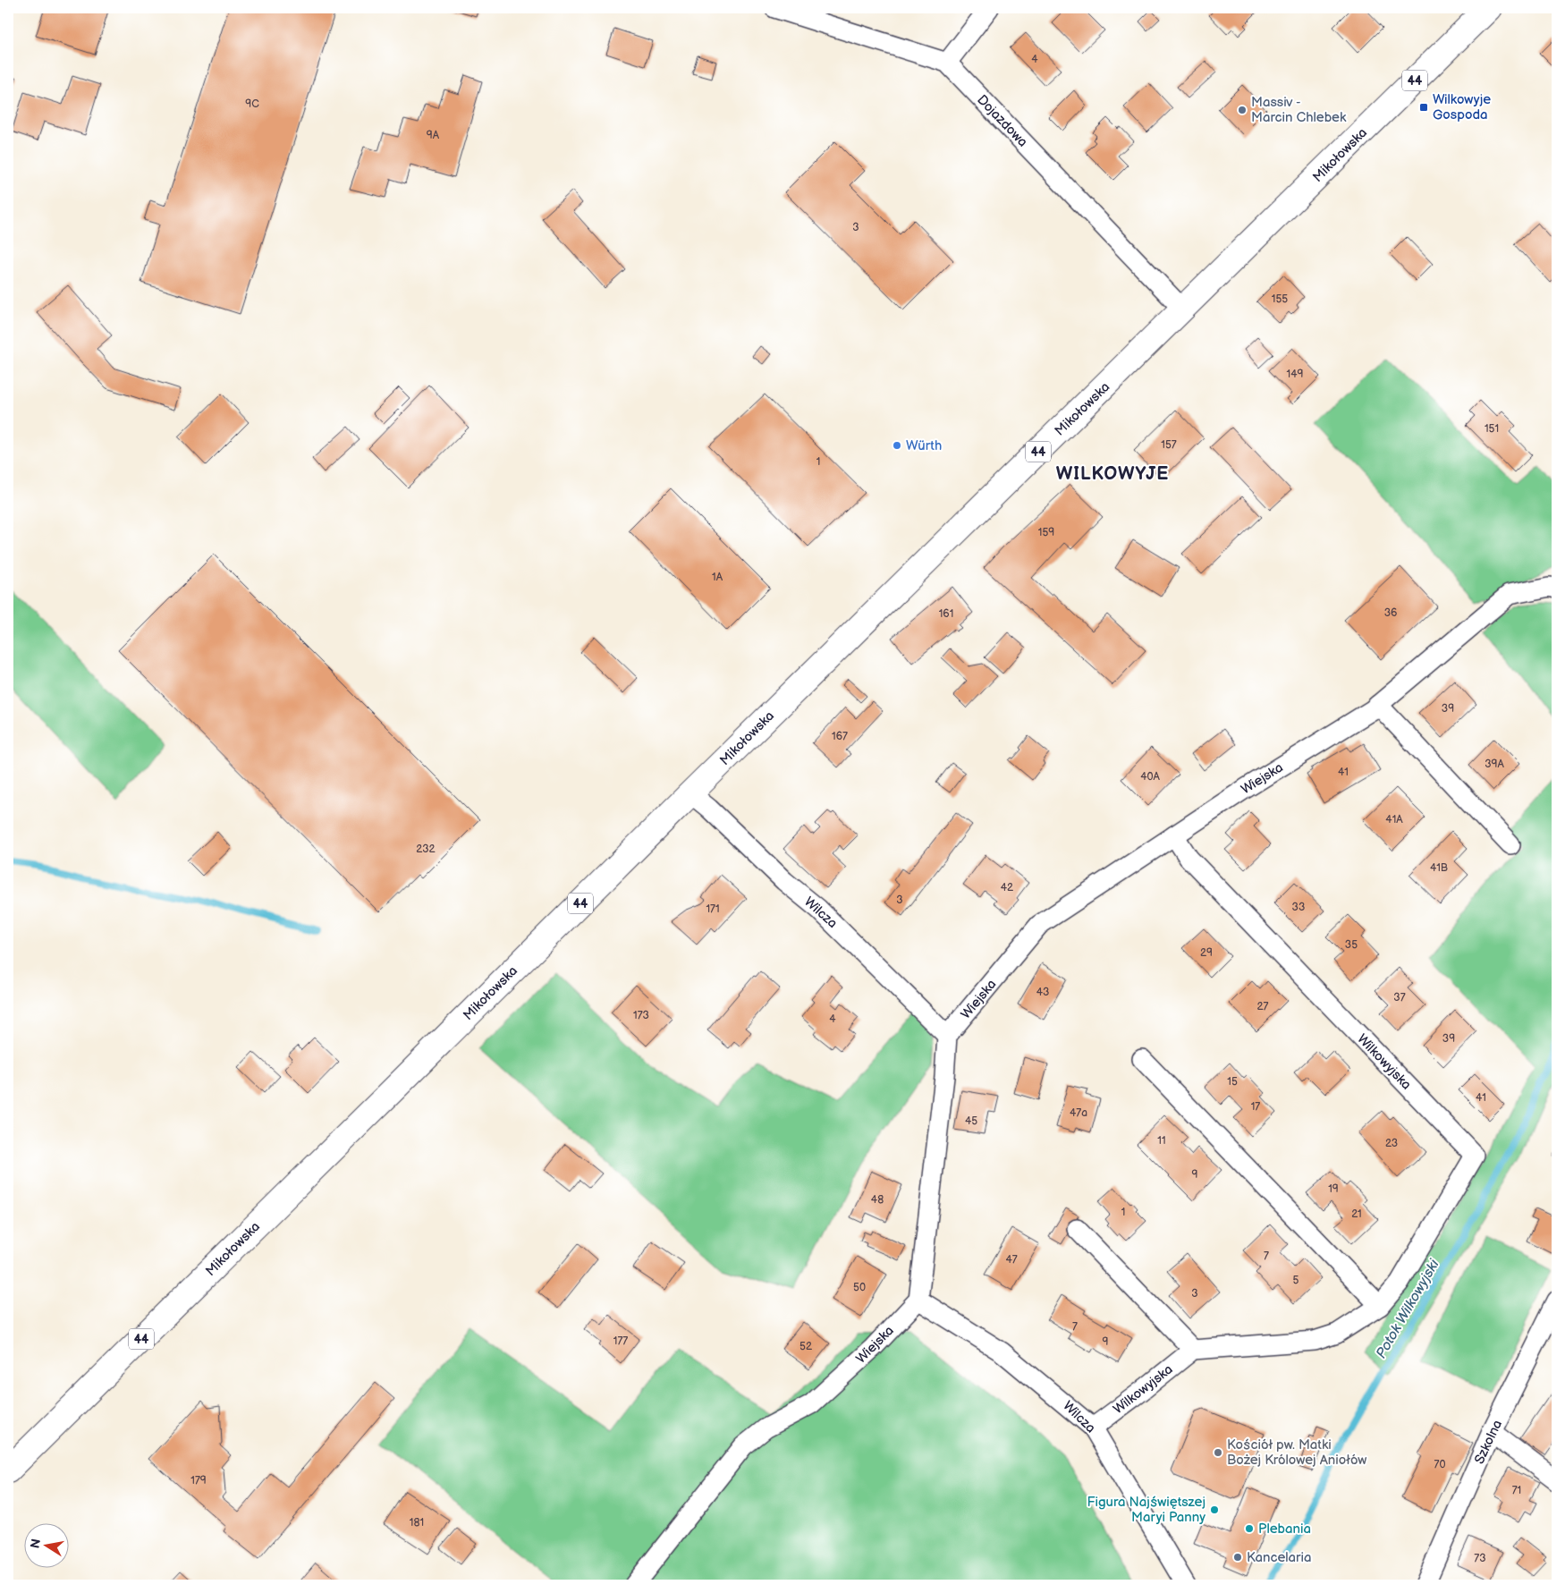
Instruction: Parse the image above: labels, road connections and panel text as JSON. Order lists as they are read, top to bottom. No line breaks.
{"streets":{"main road":["44","Mikołowska"],"street":["Dojazdowa","Wiejska","Wilcza","Wilkowyjska","Szkolna"]},"crossings":[["Dojazdowa","Mikołowska"],["Mikołowska","Wilcza"],["Wiejska","Wilcza"],["Wiejska","Wilkowyjska"],["Wilcza","Wilkowyjska"]],"districts":["WILKOWYJE"],"water":["Potok Wilkowyjski"],"places":{"transit":["Wilkowyje Gospoda"],"other":["Massiv - Marcin Chlebek","Würth","Kościół pw. Matki Bożej Królowej Aniołów","Figura Najświętszej Maryi Panny","Plebania","Kancelaria"]},"house_numbers":["4","9C","9A","3","155","149","151","157","1","159","1A","36","161","39","167","39A","41","40A","41A","232","41B","42","3","33","171","35","29","43","37","27","173","4","39","15","41","17","47a","45","11","23","9","19","48","1","21","7","47","5","50","3","7","177","9","52","70","179","71","181","73"],"north":"left"}
